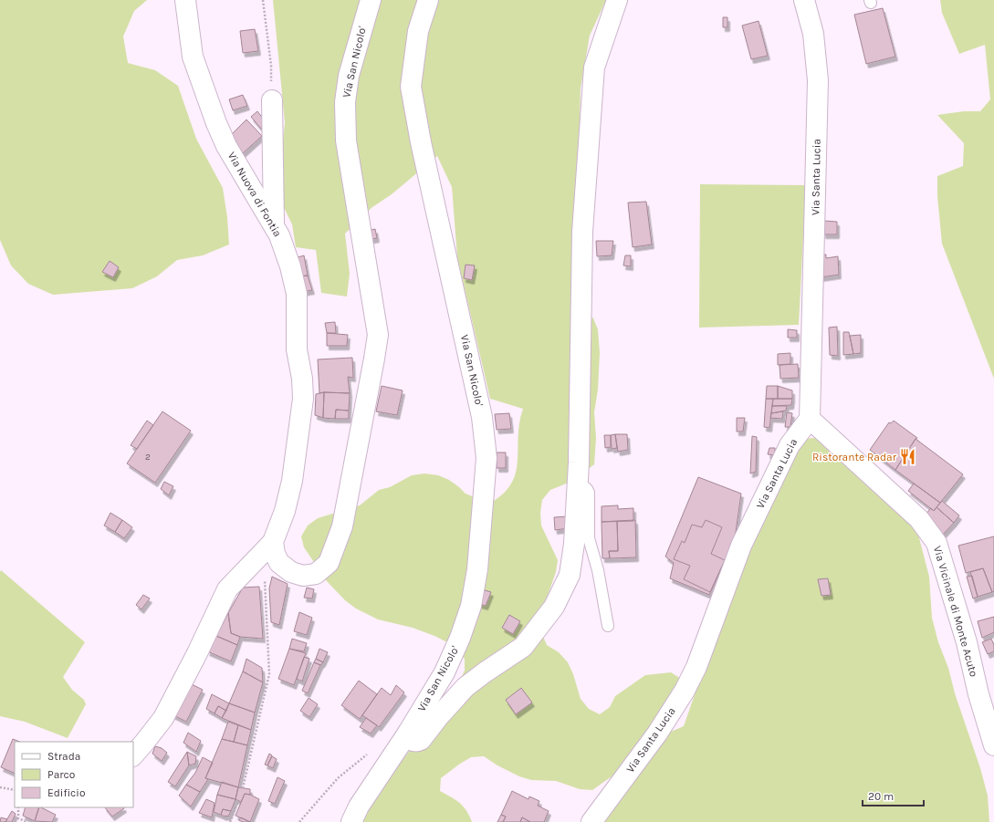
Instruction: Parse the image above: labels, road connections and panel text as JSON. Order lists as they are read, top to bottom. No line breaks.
{"streets":{"street":["Via San Nicolo'","Via Santa Lucia","Via Nuova di Fontia","Via Vicinale di Monte Acuto"]},"crossings":[["Via San Nicolo'","Via Nuova di Fontia"],["Via Santa Lucia","Via Vicinale di Monte Acuto"]],"places":{"restaurant":["Ristorante Radar"]},"house_numbers":["2"],"legend":["Strada","Parco","Edificio"],"scale_bar":"20 m"}
